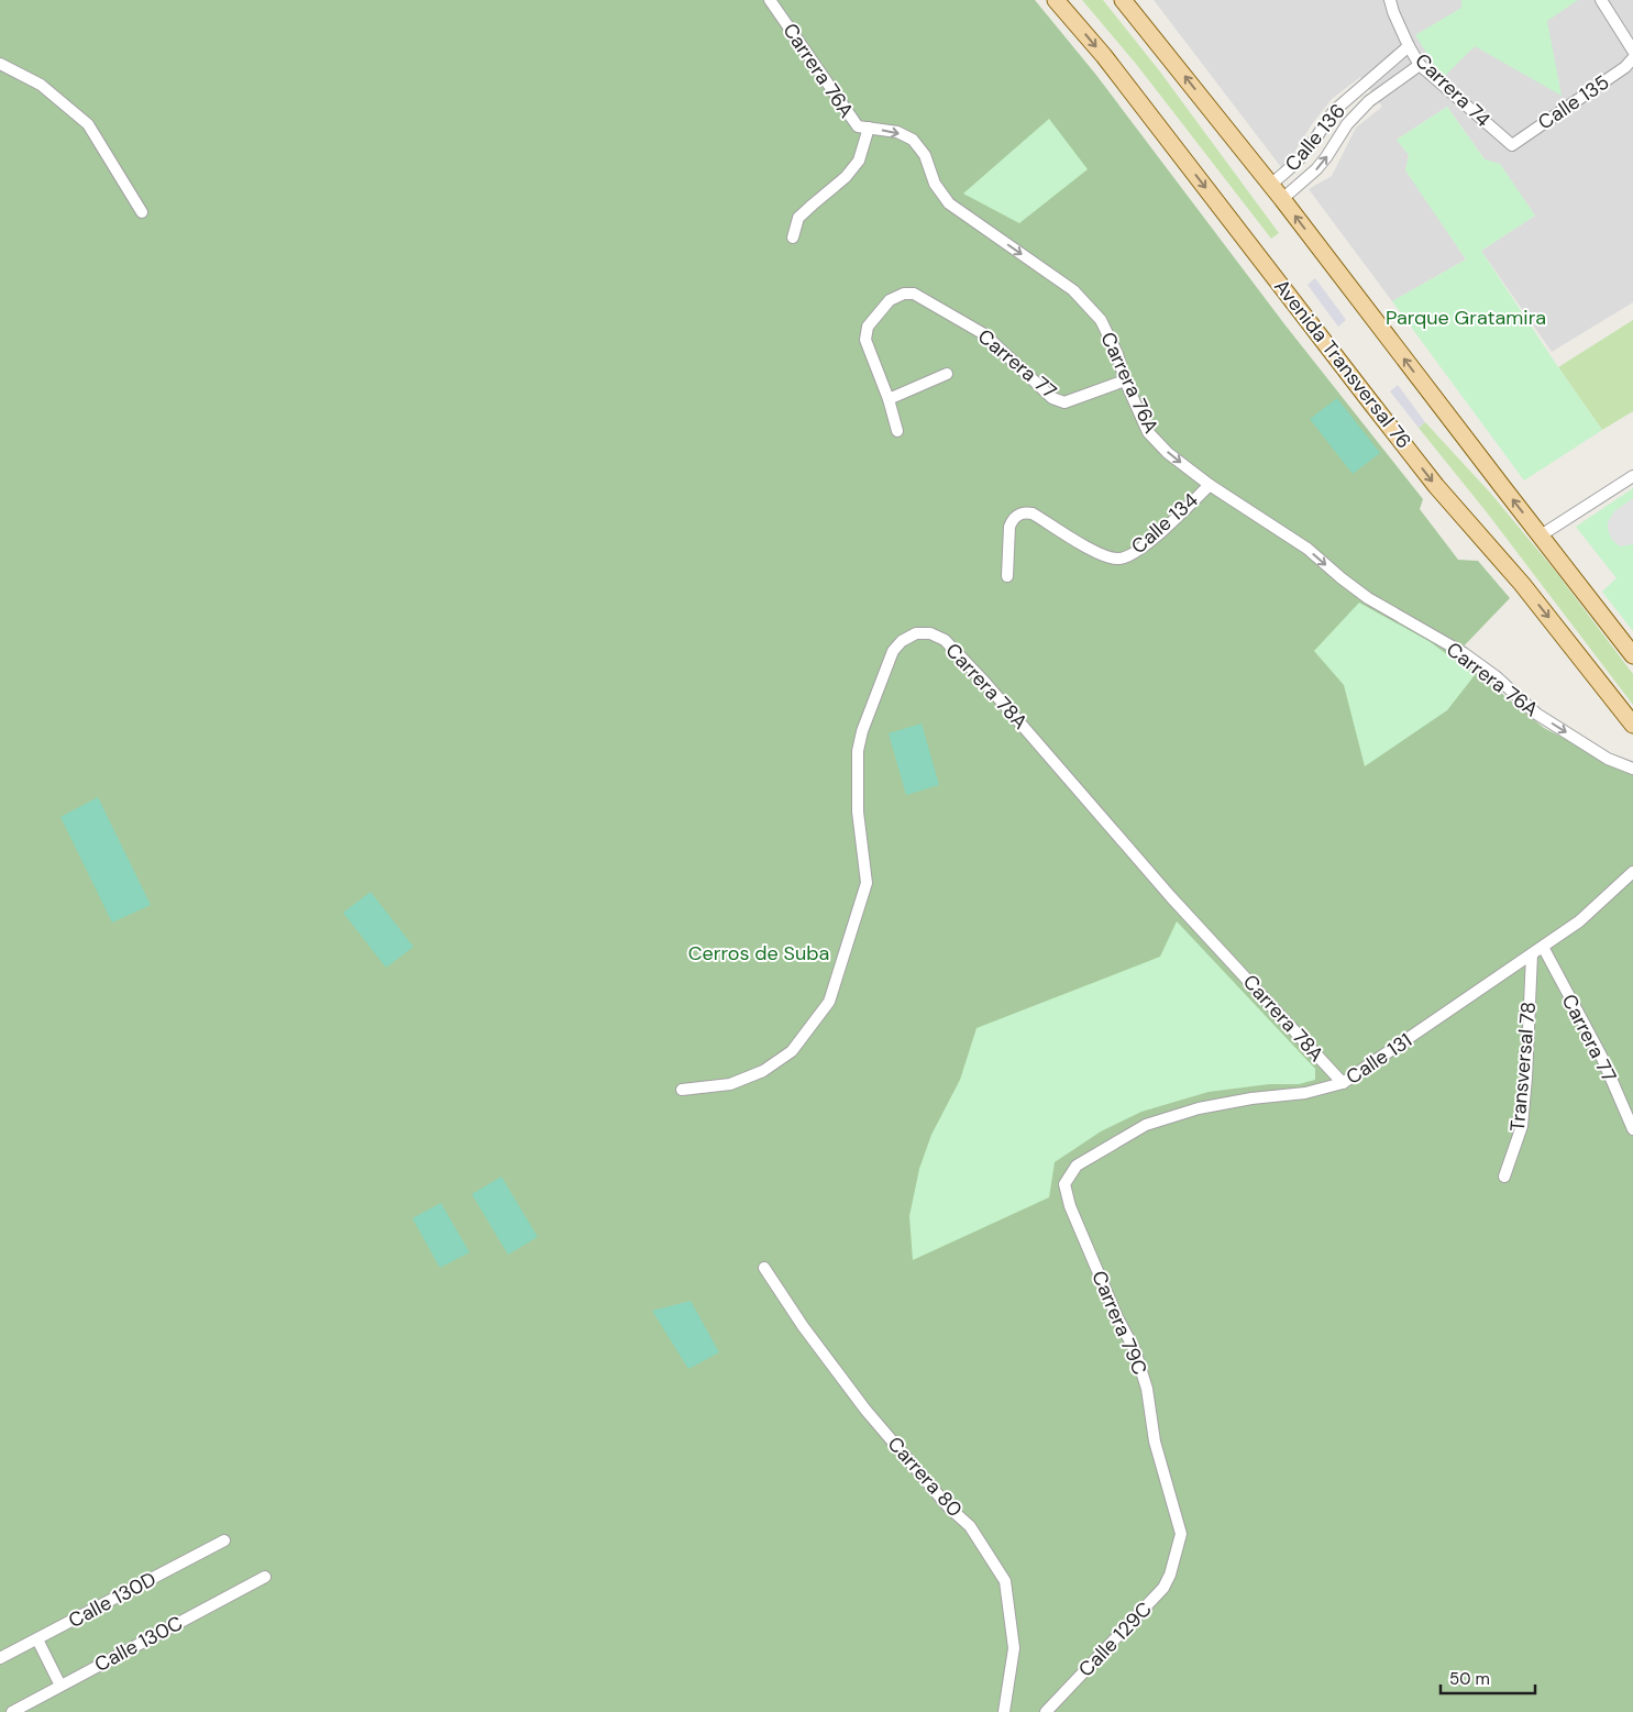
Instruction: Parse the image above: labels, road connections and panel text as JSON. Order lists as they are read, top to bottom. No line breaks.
{"streets":{"main road":["Avenida Transversal 76"],"street":["Carrera 76A","Carrera 74","Calle 135","Calle 136","Carrera 77","Calle 134","Carrera 78A","Calle 131","Transversal 78","Carrera 79C","Carrera 80","Calle 130D","Calle 129C","Calle 130C"]},"crossings":[["Carrera 76A","Carrera 77"],["Carrera 76A","Calle 134"],["Carrera 74","Calle 135"],["Carrera 74","Calle 136"],["Carrera 77","Calle 131"],["Carrera 78A","Calle 131"],["Calle 131","Transversal 78"],["Calle 131","Carrera 79C"],["Carrera 79C","Calle 129C"]],"one_way":["Carrera 76A"],"parks":["Parque Gratamira","Cerros de Suba"],"scale_bar":"50 m"}
